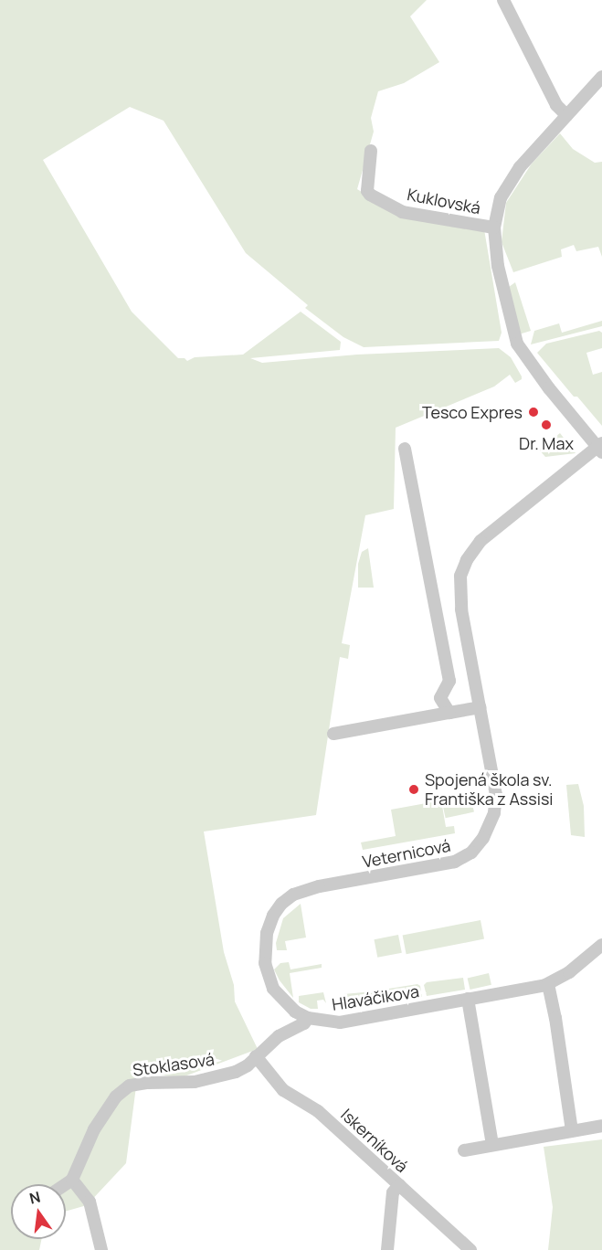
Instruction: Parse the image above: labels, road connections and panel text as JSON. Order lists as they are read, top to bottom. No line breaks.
{"streets":{"street":["Kuklovská","Veternicová","Hlaváčikova","Stoklasová","Iskerníková"]},"crossings":[["Kuklovská","Veternicová"],["Veternicová","Hlaváčikova"],["Hlaváčikova","Stoklasová"],["Stoklasová","Iskerníková"]],"places":["Tesco Expres","Dr. Max","Spojená škola sv. Františka z Assisi"],"north":"top"}
